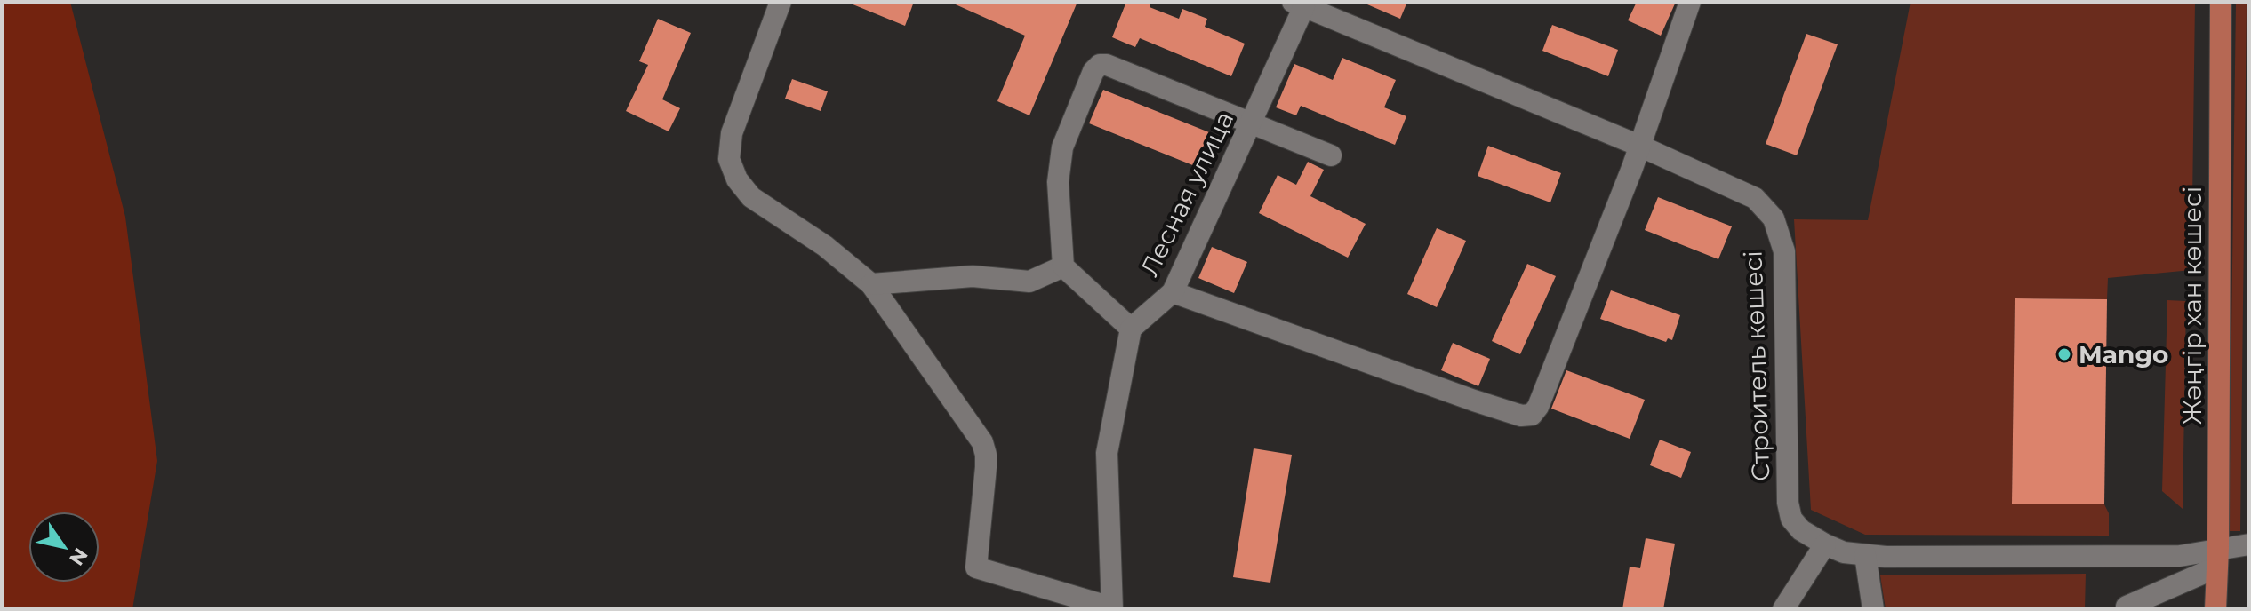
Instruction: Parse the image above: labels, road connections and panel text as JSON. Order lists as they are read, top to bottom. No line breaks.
{"streets":{"main road":["Жәңгір хан көшесі"],"street":["Лесная улица","Строитель көшесі"]},"crossings":[["Лесная улица","Строитель көшесі"],["Жәңгір хан көшесі","Строитель көшесі"]],"places":["Mango"],"north":"bottom right"}
